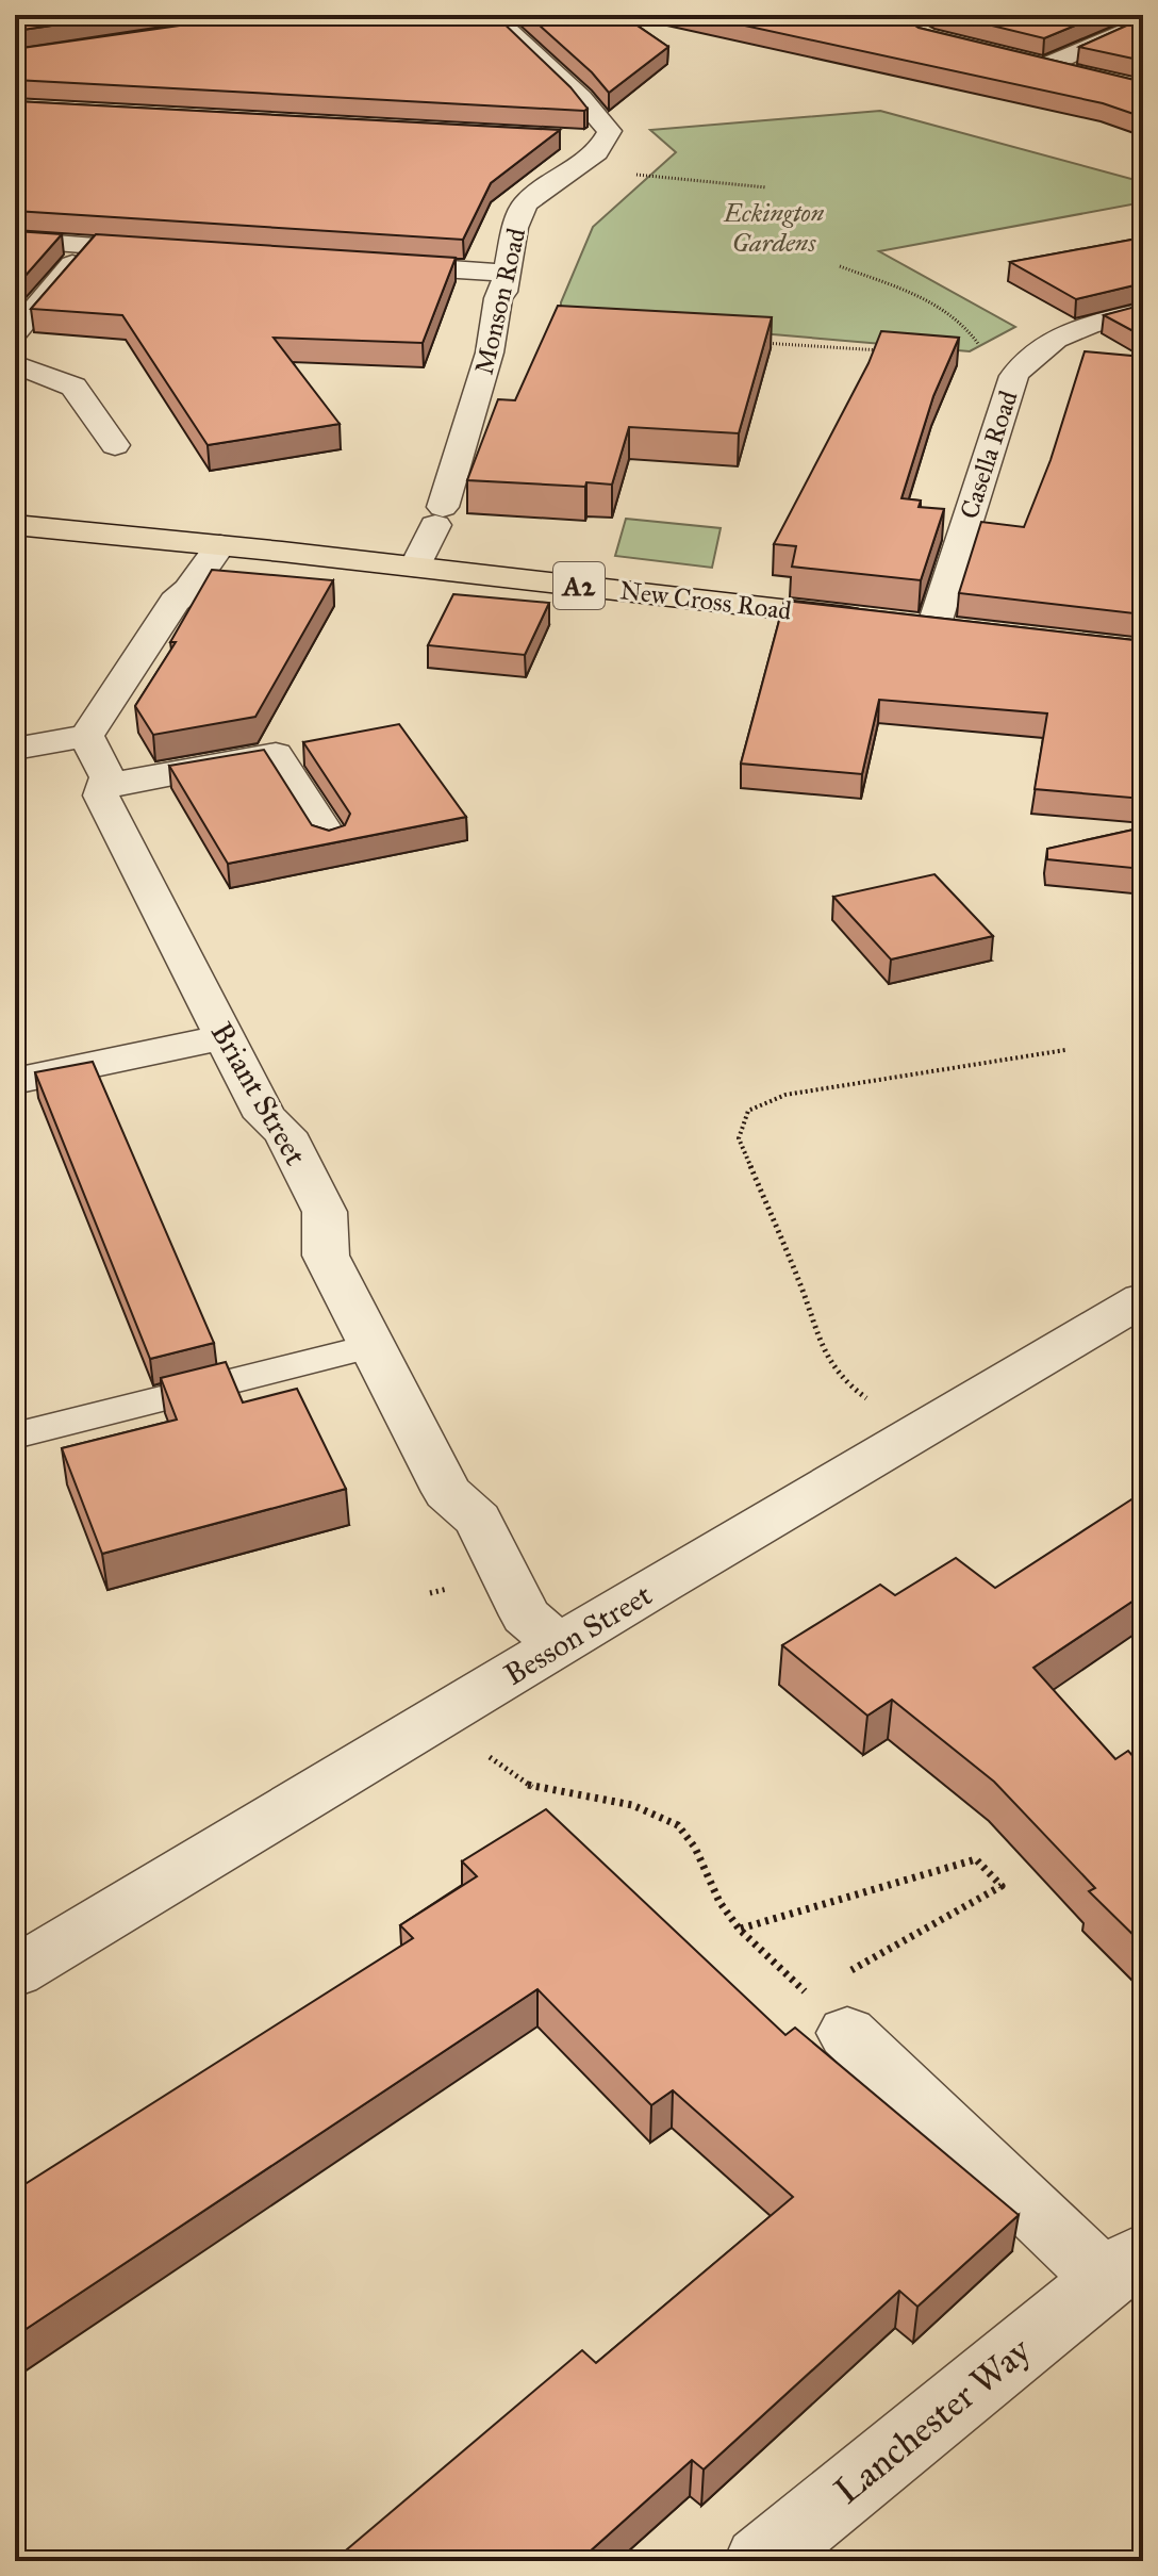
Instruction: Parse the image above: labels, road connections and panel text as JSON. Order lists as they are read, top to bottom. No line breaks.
{"streets":{"highway":["A2","New Cross Road"],"street":["Monson Road","Casella Road","Briant Street","Besson Street","Lanchester Way"]},"crossings":[["Monson Road","New Cross Road"],["Casella Road","New Cross Road"],["Briant Street","Besson Street"]],"parks":["Eckington Gardens"]}
